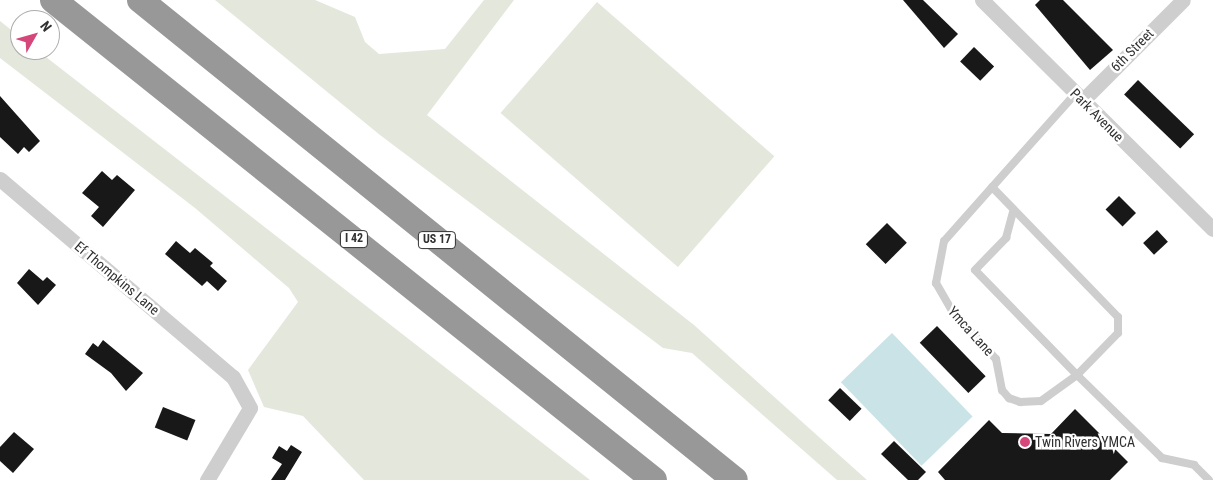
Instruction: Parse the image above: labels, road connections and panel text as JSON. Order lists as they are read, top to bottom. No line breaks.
{"streets":{"highway":["I 42","US 17"],"street":["6th Street","Park Avenue","Ef Thompkins Lane"],"lane":["Ymca Lane"]},"crossings":[["6th Street","Park Avenue"],["6th Street","Ymca Lane"],["Park Avenue","Ymca Lane"]],"places":["Twin Rivers YMCA"],"north":"top right"}
